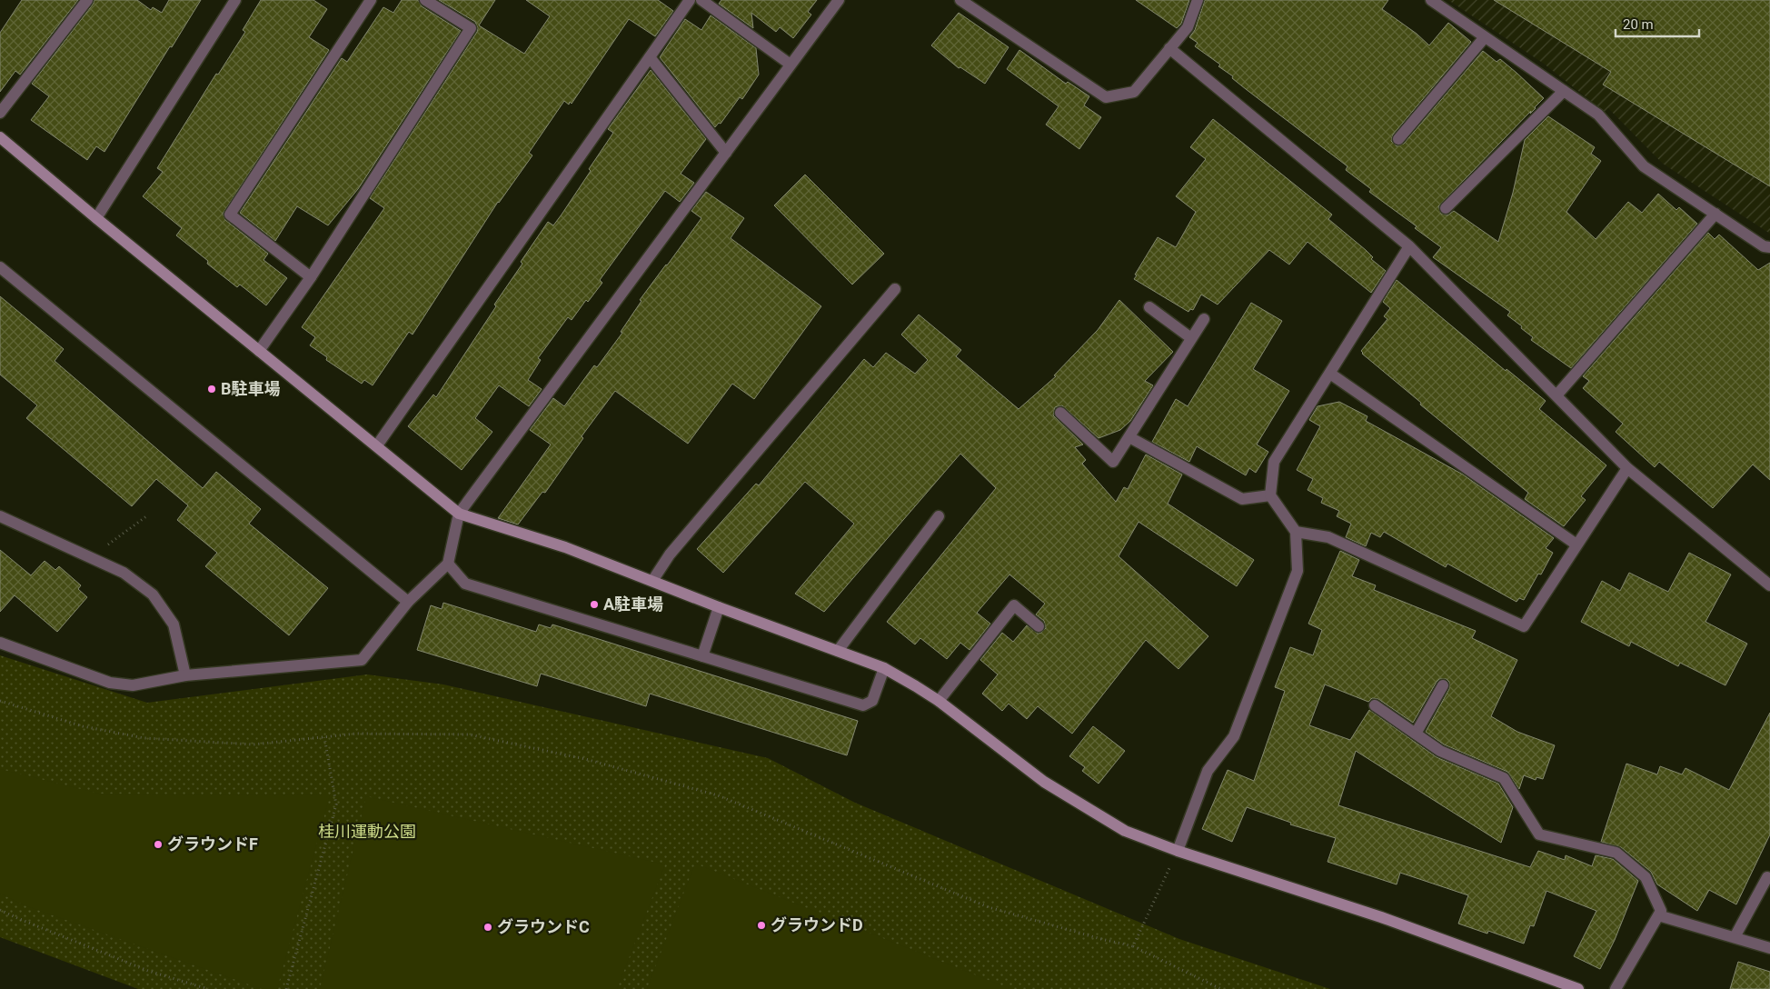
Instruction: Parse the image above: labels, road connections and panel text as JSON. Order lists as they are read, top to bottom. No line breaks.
{"parks":["桂川運動公園"],"places":["B駐車場","A駐車場","グラウンドF","グラウンドD","グラウンドC"],"scale_bar":"20 m"}
